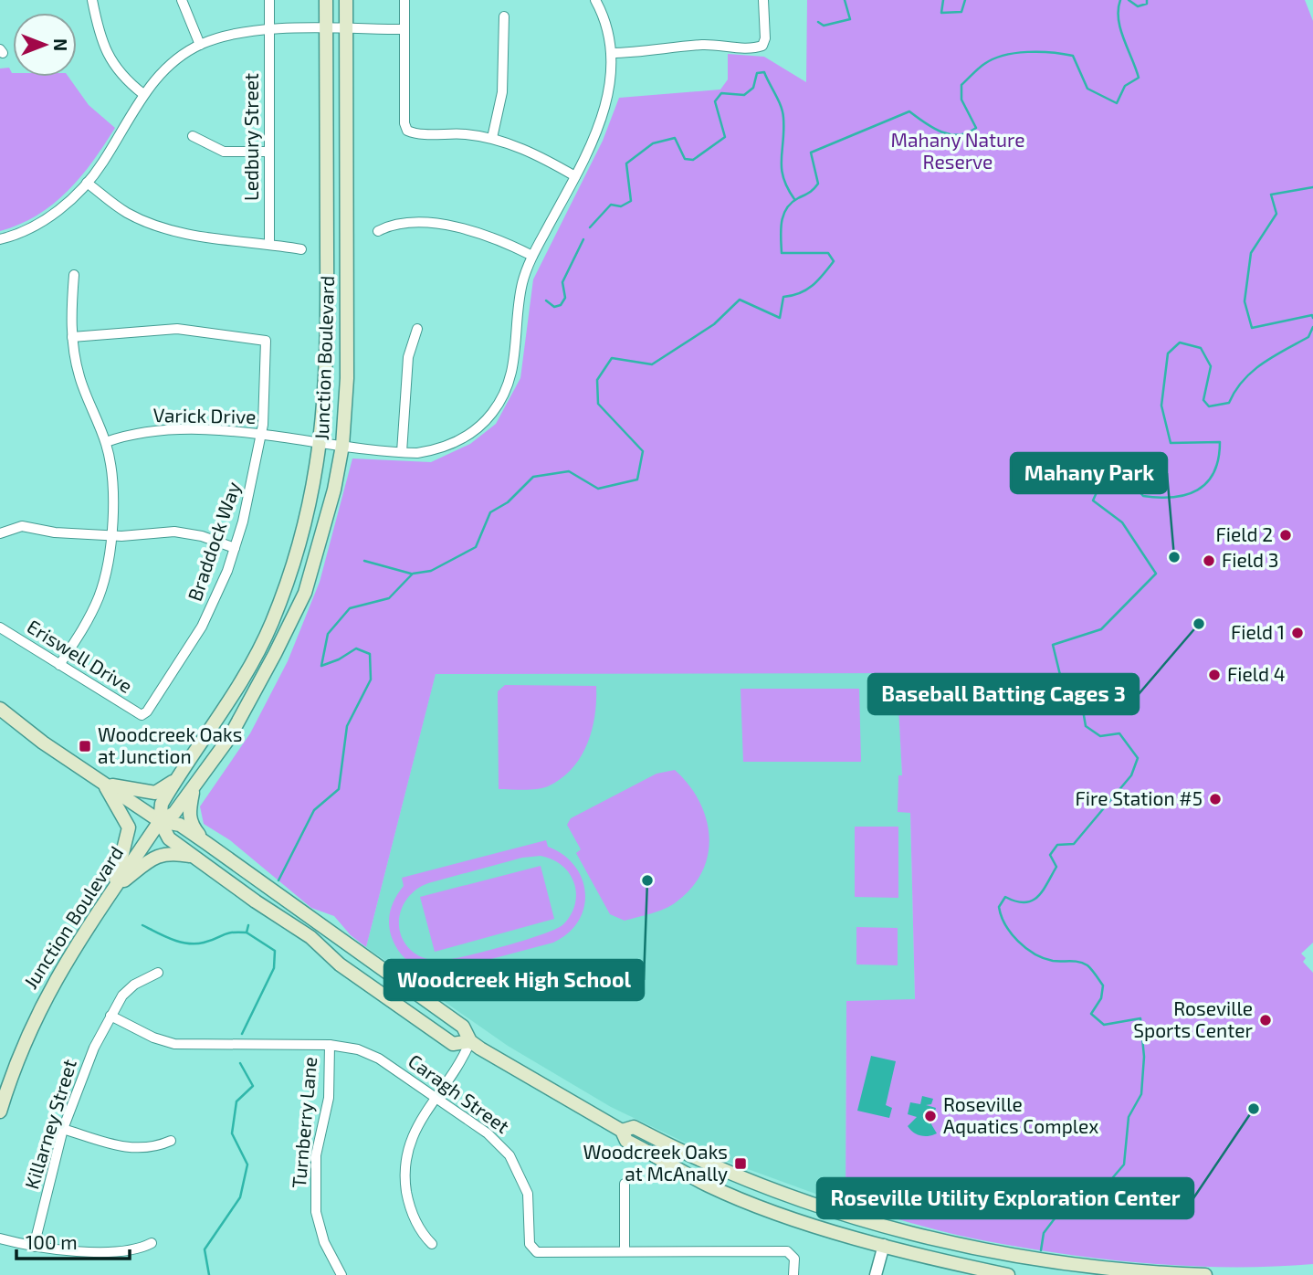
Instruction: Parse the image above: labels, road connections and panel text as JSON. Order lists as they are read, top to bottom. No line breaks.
{"streets":{"main road":["Junction Boulevard"],"street":["Ledbury Street","Varick Drive","Braddock Way","Eriswell Drive","Caragh Street","Turnberry Lane","Killarney Street"]},"crossings":[["Junction Boulevard","Varick Drive"],["Varick Drive","Braddock Way"],["Braddock Way","Eriswell Drive"],["Caragh Street","Turnberry Lane"],["Caragh Street","Killarney Street"]],"parks":["Mahany Nature Reserve"],"places":{"other":["Field 2","Mahany Park","Field 3","Baseball Batting Cages 3","Field 1","Field 4","Fire Station #5","Woodcreek High School","Roseville Sports Center","Roseville Utility Exploration Center","Roseville Aquatics Complex"],"transit":["Woodcreek Oaks at Junction","Woodcreek Oaks at McAnally"]},"scale_bar":"100 m","north":"right"}
